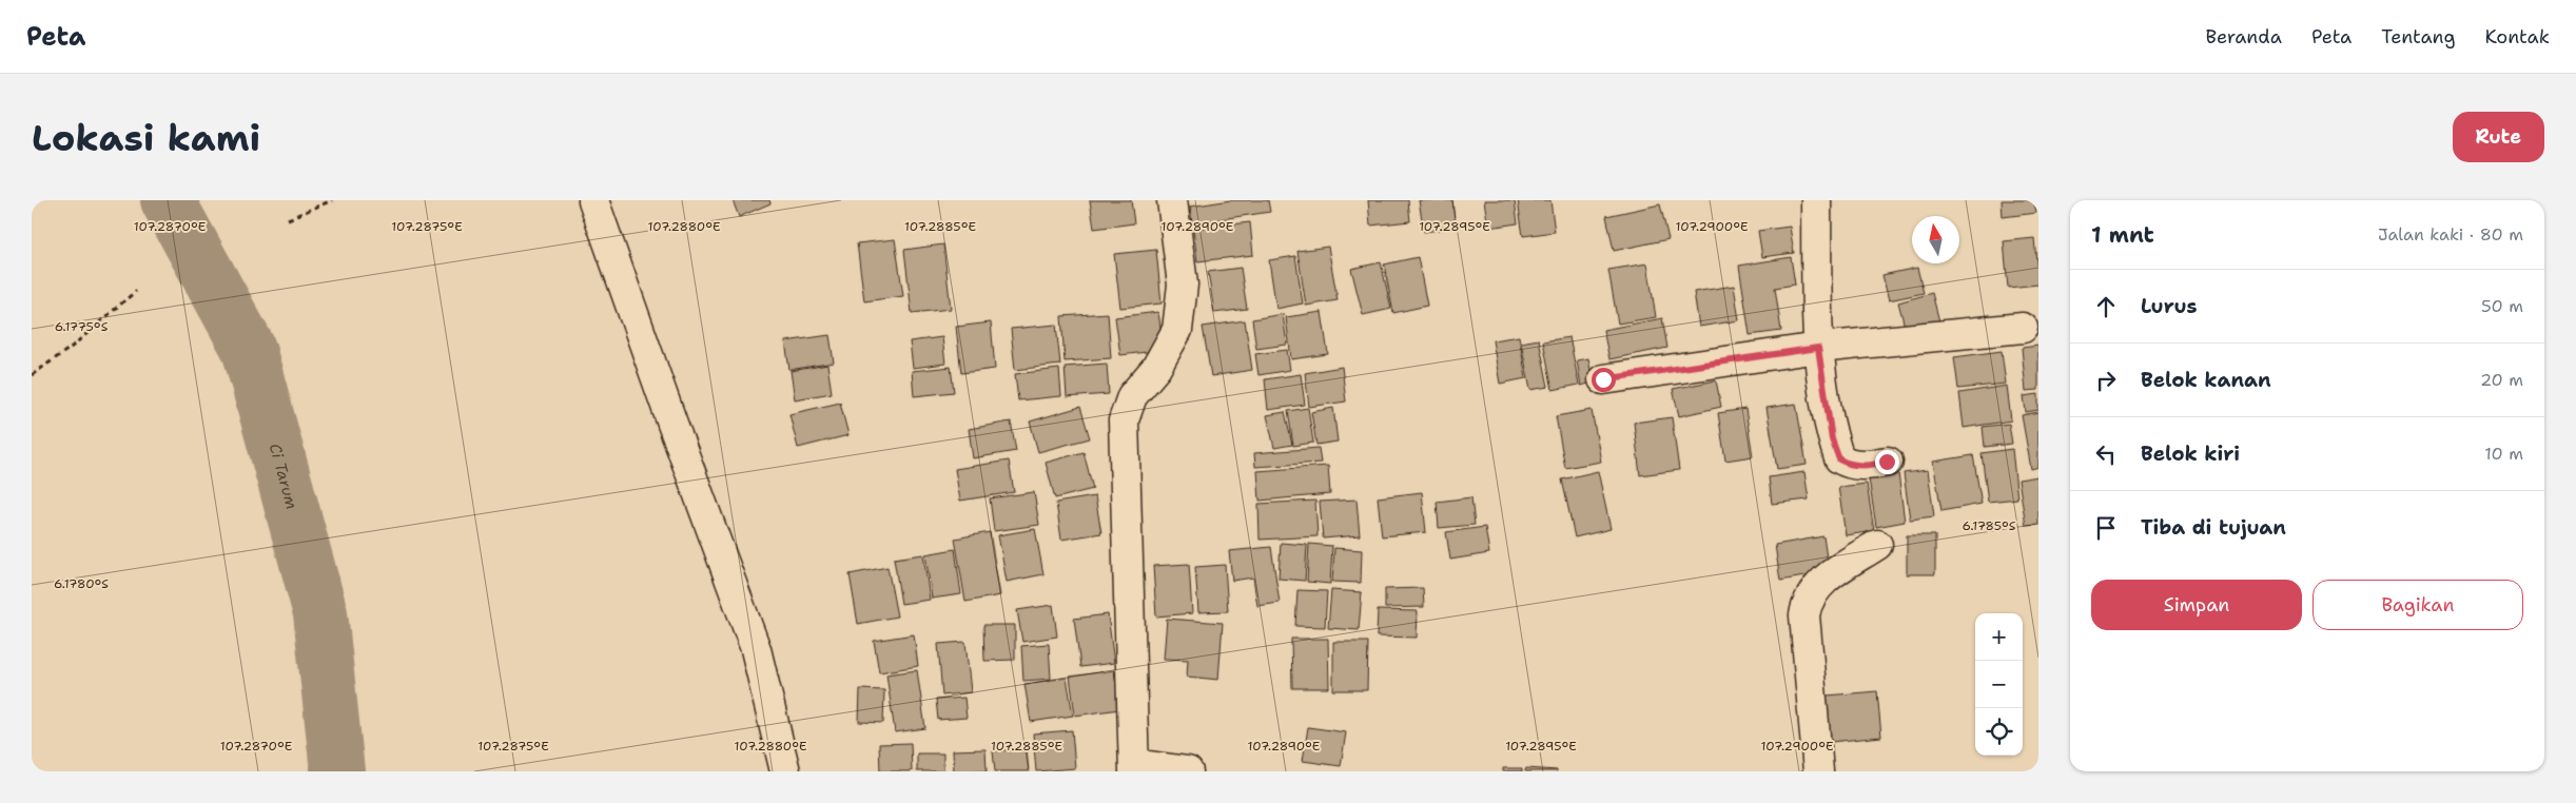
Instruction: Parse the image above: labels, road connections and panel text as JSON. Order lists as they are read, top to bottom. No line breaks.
{"water":["Ci Tarum"],"north":"top","page":{"header":"Peta","nav":["Beranda","Peta","Tentang","Kontak"],"buttons":["Rute",["Simpan","Bagikan"]],"title":"Lokasi kami","heading":["1 mnt","Jalan kaki · 80 m"],"list":[["Lurus","50 m"],["Belok kanan","20 m"],["Belok kiri","10 m"],"Tiba di tujuan"],"map_buttons":["+","−"]},"coordinates":["107.2870°E","107.2875°E","107.2880°E","107.2885°E","107.2890°E","107.2895°E","107.2900°E","6.1775°S","6.1785°S","6.1780°S"]}
